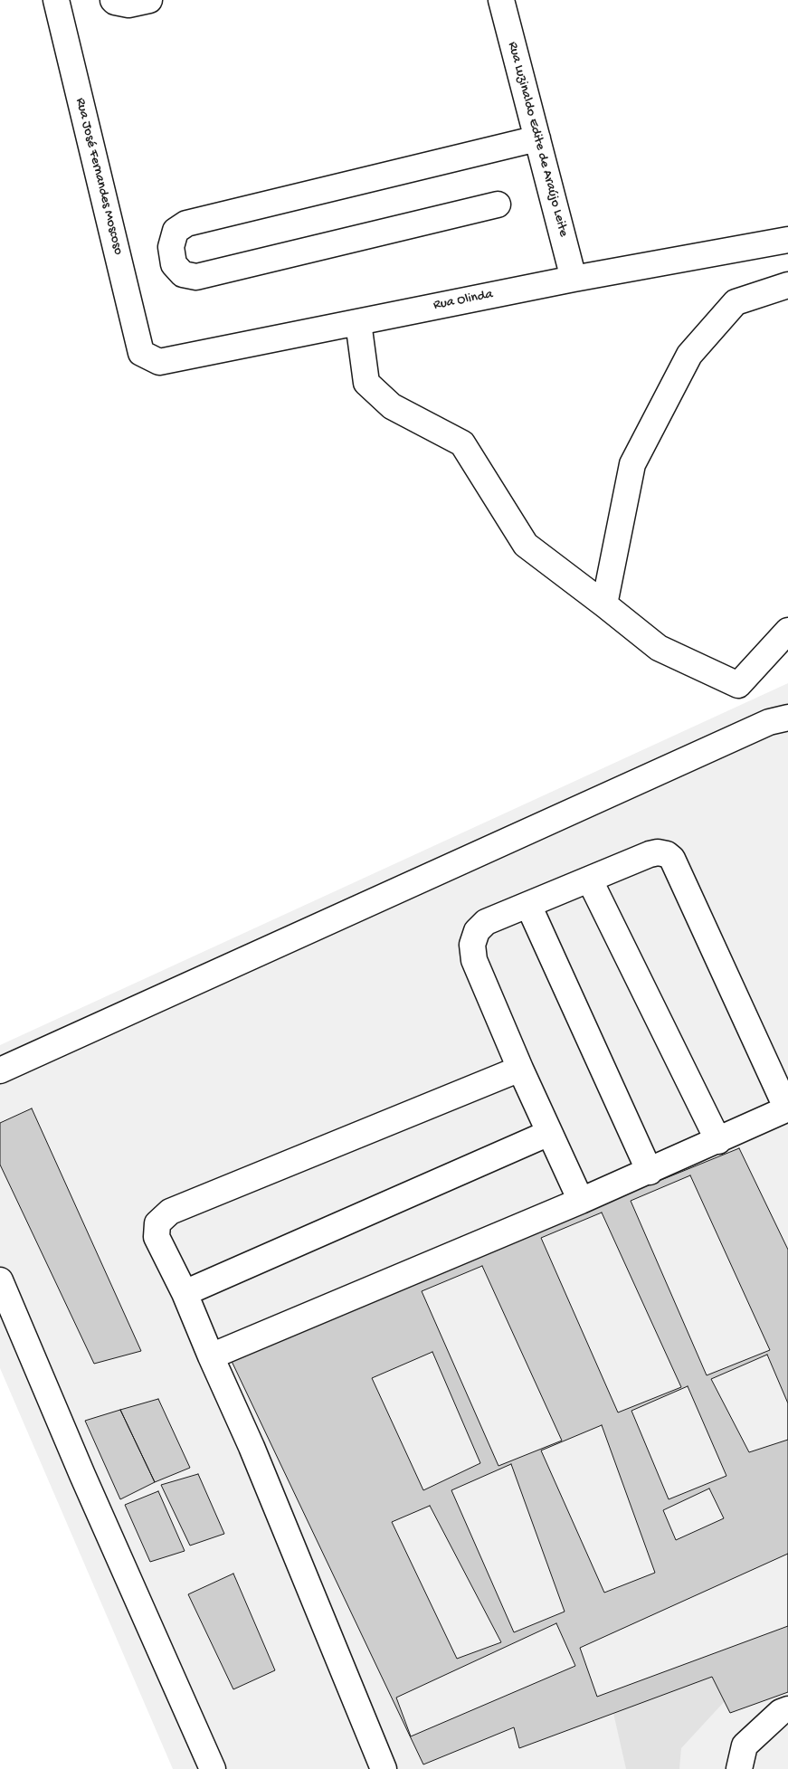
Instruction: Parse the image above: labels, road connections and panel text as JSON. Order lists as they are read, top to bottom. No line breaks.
{"streets":{"street":["Rua Luzinaldo Edite de Araújo Leite","Rua José Fernandes Moscoso","Rua Olinda"]},"crossings":[["Rua Luzinaldo Edite de Araújo Leite","Rua Olinda"],["Rua José Fernandes Moscoso","Rua Olinda"]]}
